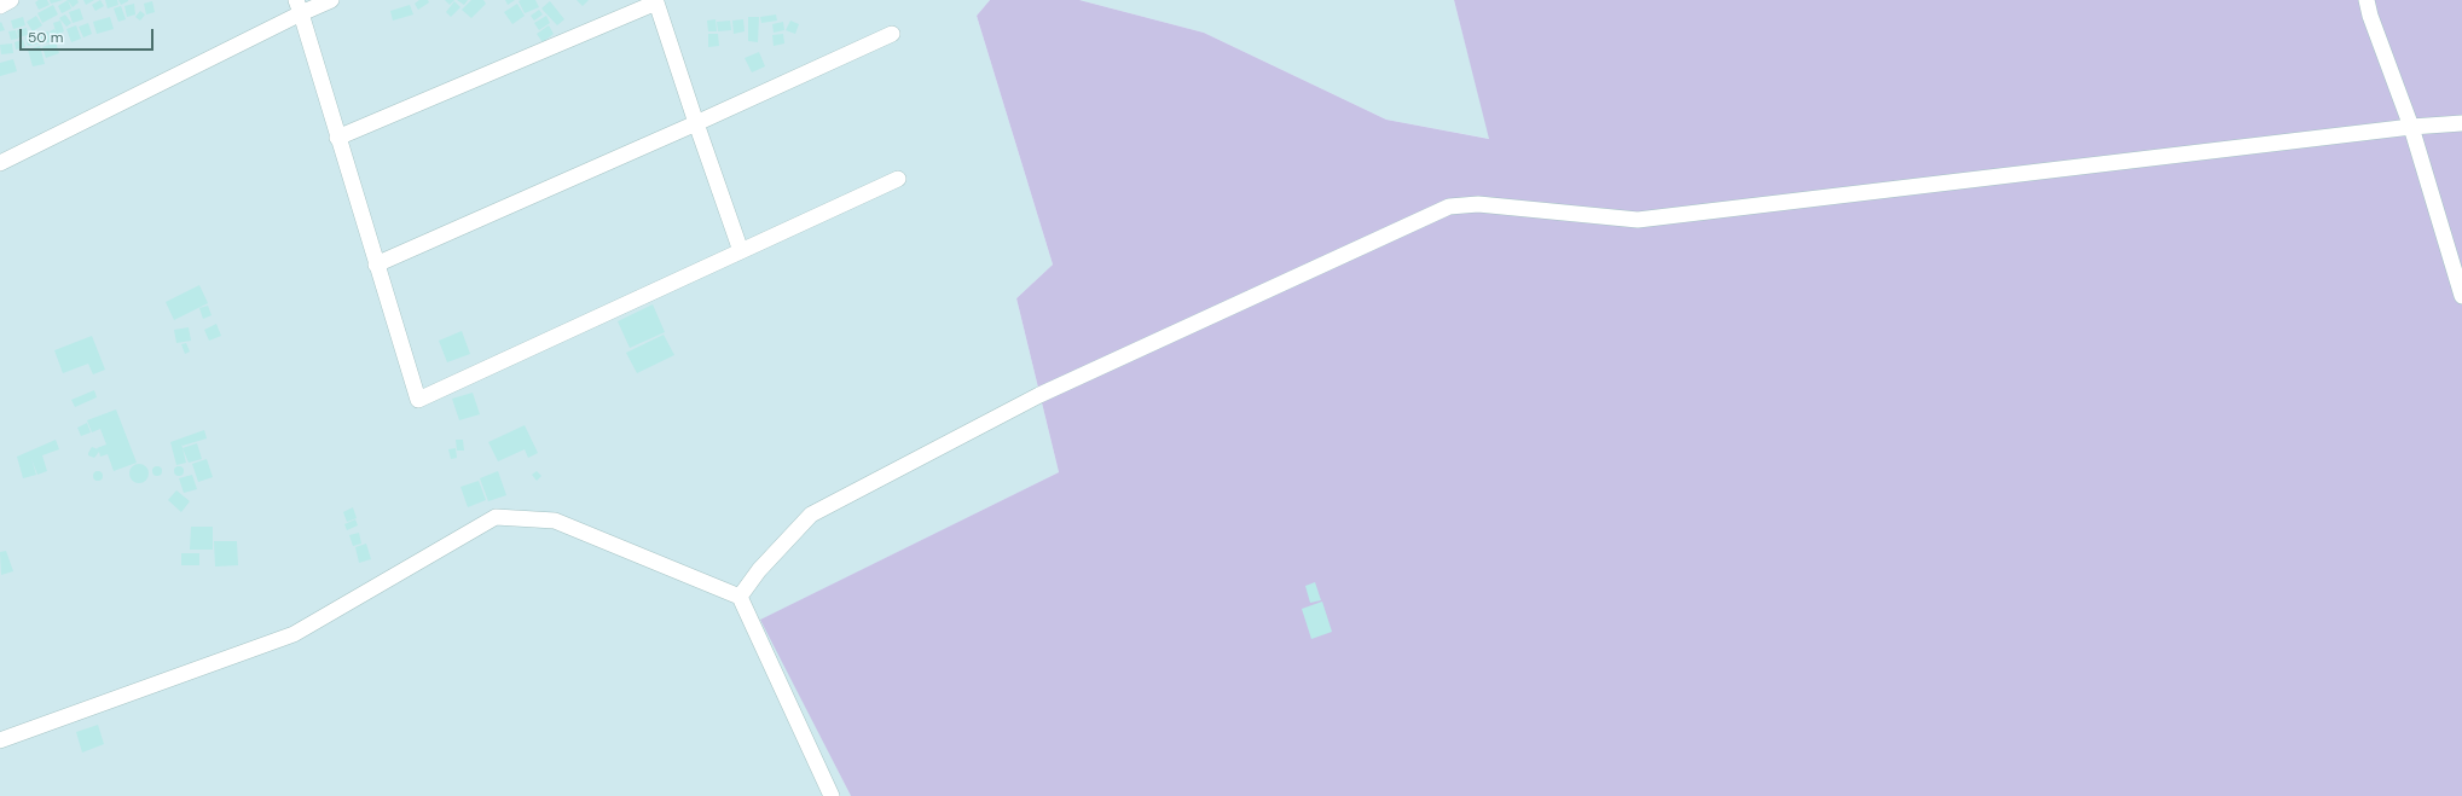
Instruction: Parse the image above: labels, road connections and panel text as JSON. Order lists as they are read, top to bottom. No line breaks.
{"scale_bar":"50 m"}
